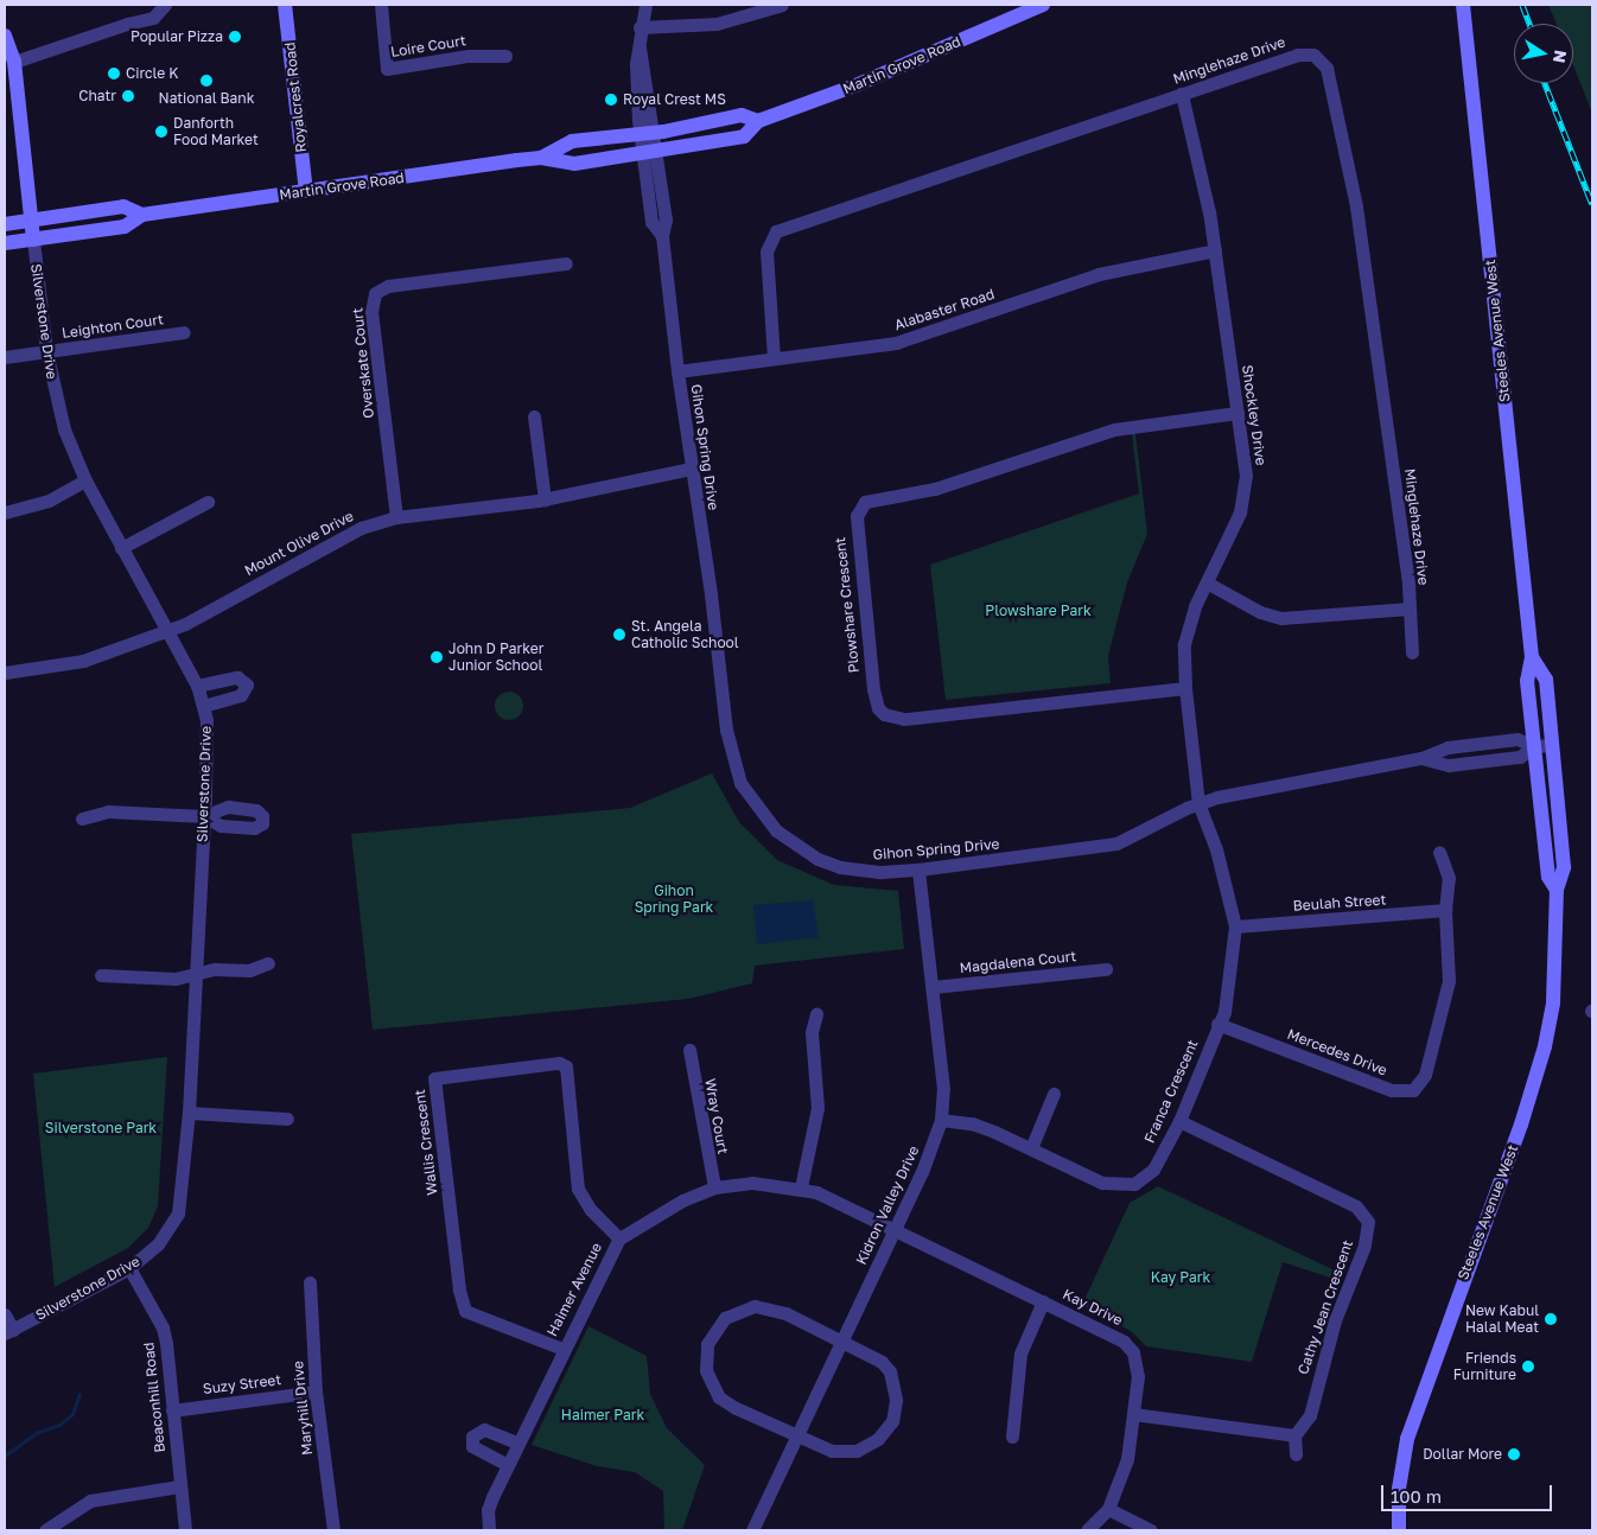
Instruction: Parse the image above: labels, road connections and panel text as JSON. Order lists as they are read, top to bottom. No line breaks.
{"streets":{"main road":["Martin Grove Road","Royalcrest Road","Silverstone Drive","Steeles Avenue West"],"street":["Loire Court","Minglehaze Drive","Alabaster Road","Leighton Court","Overskate Court","Shockley Drive","Gihon Spring Drive","Mount Olive Drive","Plowshare Crescent","Beulah Street","Magdalena Court","Mercedes Drive","Franca Crescent","Wray Court","Wallis Crescent","Kidron Valley Drive","Haimer Avenue","Kay Drive","Cathy Jean Crescent","Suzy Street","Beaconhill Road","Maryhill Drive"]},"crossings":[["Minglehaze Drive","Alabaster Road"],["Minglehaze Drive","Shockley Drive"],["Martin Grove Road","Royalcrest Road"],["Martin Grove Road","Silverstone Drive"],["Martin Grove Road","Gihon Spring Drive"],["Alabaster Road","Shockley Drive"],["Alabaster Road","Gihon Spring Drive"],["Silverstone Drive","Leighton Court"],["Silverstone Drive","Mount Olive Drive"],["Silverstone Drive","Beaconhill Road"],["Steeles Avenue West","Gihon Spring Drive"],["Overskate Court","Mount Olive Drive"],["Shockley Drive","Gihon Spring Drive"],["Shockley Drive","Plowshare Crescent"],["Shockley Drive","Franca Crescent"],["Gihon Spring Drive","Mount Olive Drive"],["Gihon Spring Drive","Franca Crescent"],["Gihon Spring Drive","Kidron Valley Drive"],["Beulah Street","Mercedes Drive"],["Beulah Street","Franca Crescent"],["Magdalena Court","Kidron Valley Drive"],["Mercedes Drive","Franca Crescent"],["Franca Crescent","Kidron Valley Drive"],["Franca Crescent","Cathy Jean Crescent"],["Wray Court","Haimer Avenue"],["Wallis Crescent","Haimer Avenue"],["Kidron Valley Drive","Haimer Avenue"],["Kidron Valley Drive","Kay Drive"],["Haimer Avenue","Kay Drive"],["Suzy Street","Beaconhill Road"],["Suzy Street","Maryhill Drive"]],"parks":["Plowshare Park","Gihon Spring Park","Silverstone Park","Kay Park","Haimer Park"],"places":["Popular Pizza","Circle K","National Bank","Chatr","Royal Crest MS","Danforth Food Market","St. Angela Catholic School","John D Parker Junior School","New Kabul Halal Meat","Friends Furniture","Dollar More"],"scale_bar":"100 m","north":"right"}
